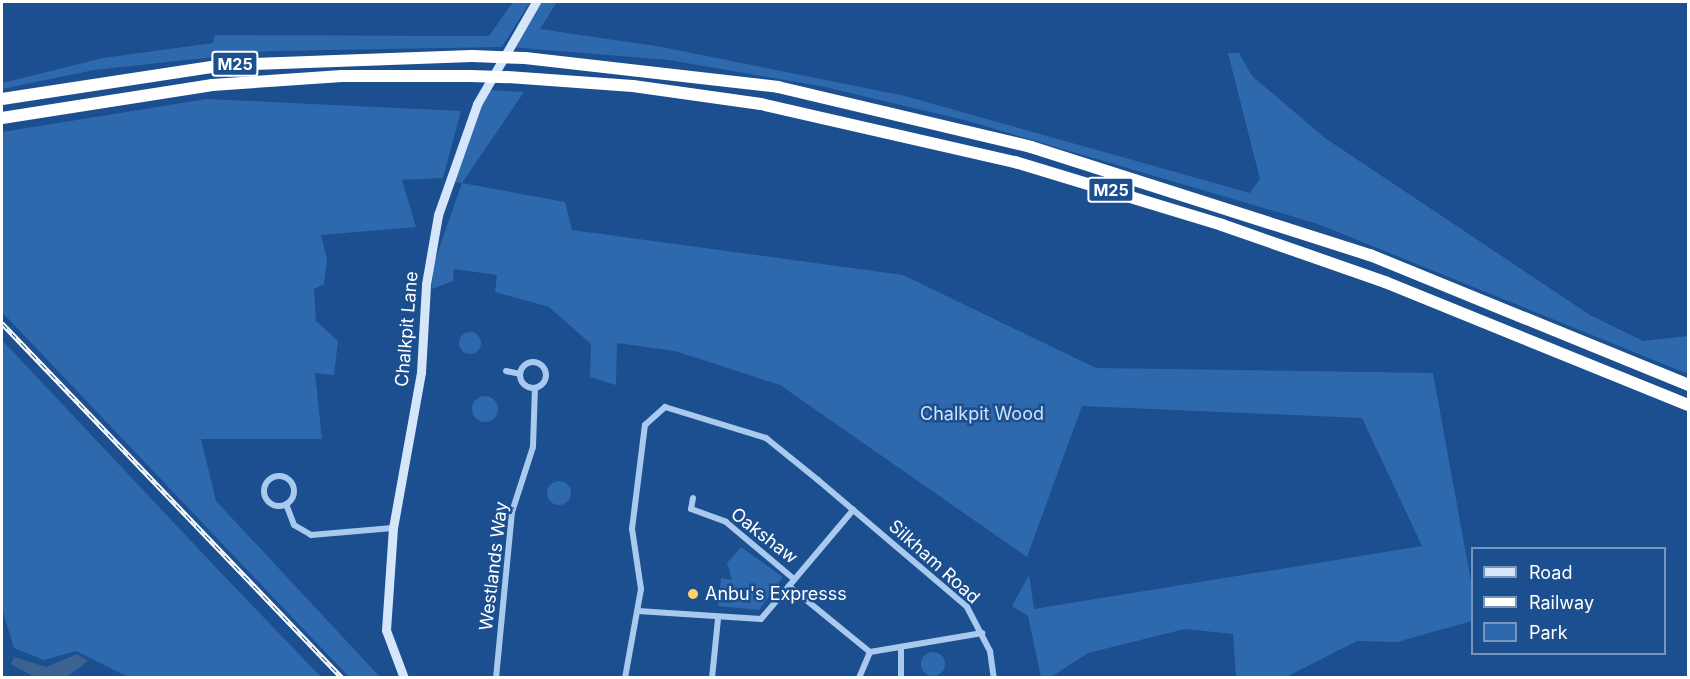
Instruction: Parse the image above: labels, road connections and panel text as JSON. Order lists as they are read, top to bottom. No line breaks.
{"streets":{"highway":["M25"],"street":["Chalkpit Lane","Oakshaw","Silkham Road","Westlands Way"]},"parks":["Chalkpit Wood"],"places":["Anbu's Expresss"],"legend":["Road","Railway","Park"]}
